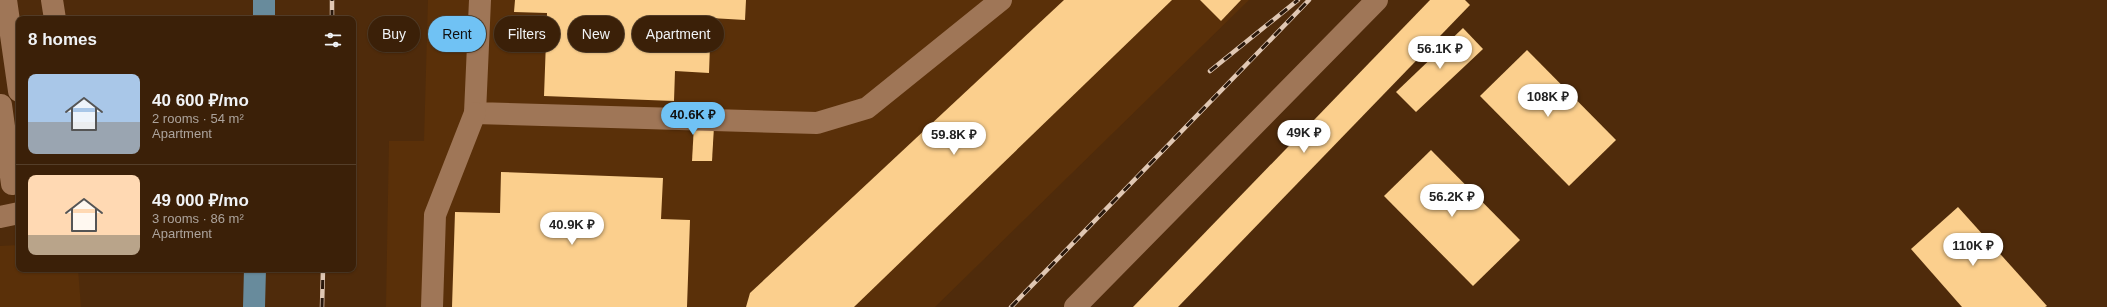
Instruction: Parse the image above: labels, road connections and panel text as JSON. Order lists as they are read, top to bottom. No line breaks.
{"page":{"chip":["Buy","Rent","Filters","New","Apartment"],"heading":"8 homes","price":["56.1K ₽","108K ₽","40.6K ₽","49K ₽","59.8K ₽","56.2K ₽","40.9K ₽","110K ₽"],"list":[{"name":"40 600 ₽/mo","note":"2 rooms · 54 m² · Apartment"},{"name":"49 000 ₽/mo","note":"3 rooms · 86 m² · Apartment"}]}}
